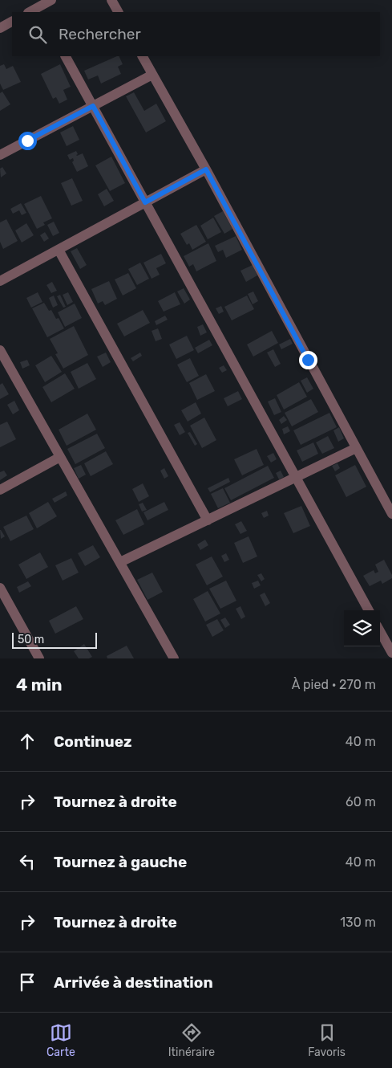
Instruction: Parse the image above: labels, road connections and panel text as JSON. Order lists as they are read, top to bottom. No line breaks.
{"scale_bar":"50 m","page":{"search":"Rechercher","scale":"50 m","heading":["4 min","À pied · 270 m"],"list":[["Continuez","40 m"],["Tournez à droite","60 m"],["Tournez à gauche","40 m"],["Tournez à droite","130 m"],"Arrivée à destination"],"nav":["Carte","Itinéraire","Favoris"]}}
